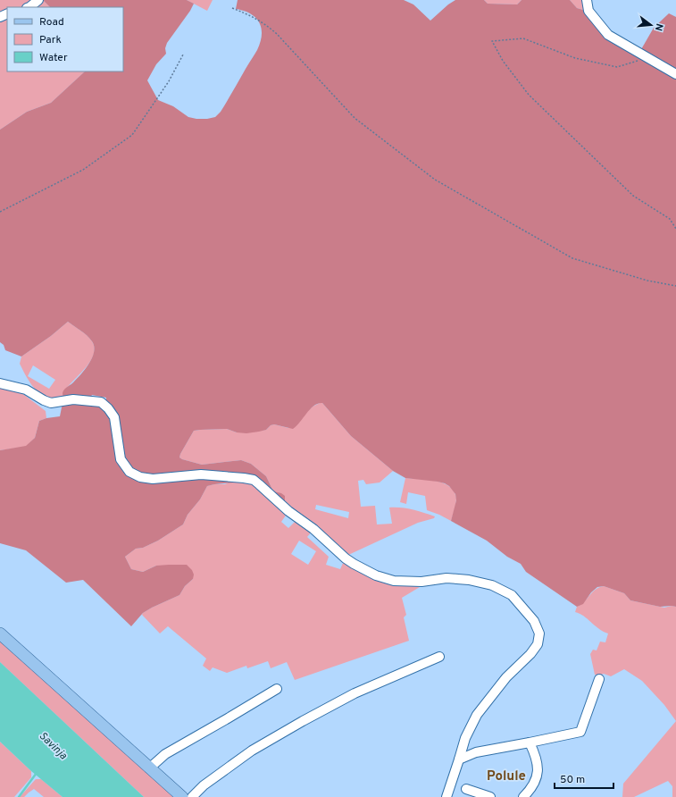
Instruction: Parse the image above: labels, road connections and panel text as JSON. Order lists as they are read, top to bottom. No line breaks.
{"districts":["Polule"],"water":["Savinja"],"legend":["Road","Park","Water"],"scale_bar":"50 m","north":"right"}
